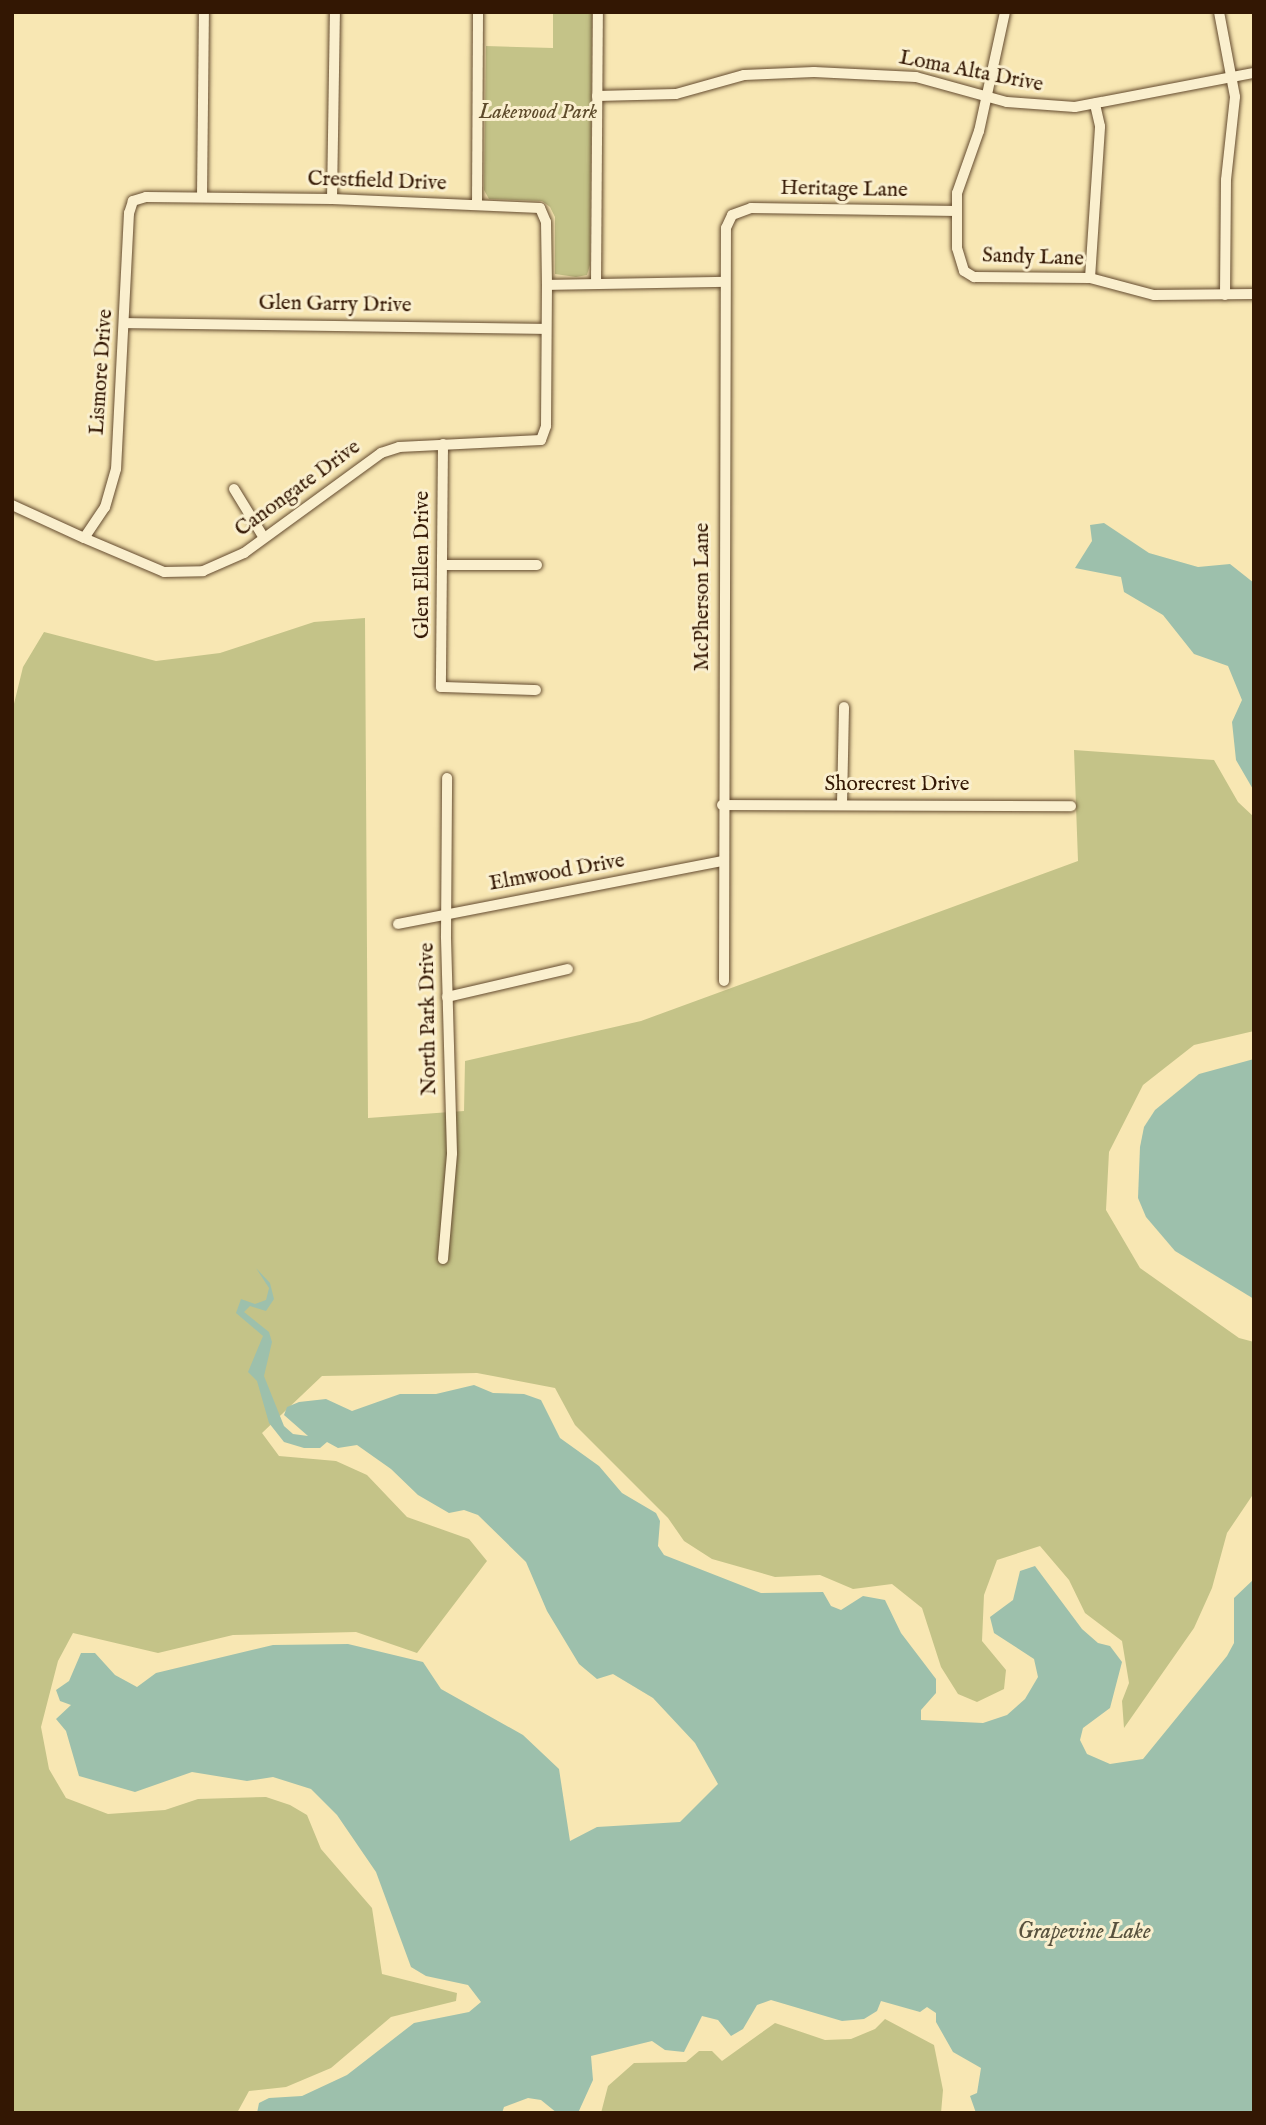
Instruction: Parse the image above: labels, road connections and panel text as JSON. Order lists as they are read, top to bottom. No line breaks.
{"streets":{"street":["Loma Alta Drive","Crestfield Drive","Heritage Lane","Sandy Lane","Glen Garry Drive","Lismore Drive","Canongate Drive","Glen Ellen Drive","McPherson Lane","Shorecrest Drive","Elmwood Drive","North Park Drive"]},"crossings":[["Loma Alta Drive","Sandy Lane"],["Crestfield Drive","Lismore Drive"],["Crestfield Drive","Canongate Drive"],["Heritage Lane","Sandy Lane"],["Heritage Lane","McPherson Lane"],["Glen Garry Drive","Lismore Drive"],["Glen Garry Drive","Canongate Drive"],["Lismore Drive","Canongate Drive"],["Canongate Drive","Glen Ellen Drive"],["McPherson Lane","Shorecrest Drive"],["McPherson Lane","Elmwood Drive"],["Elmwood Drive","North Park Drive"]],"water":["Grapevine Lake"],"parks":["Lakewood Park"]}
